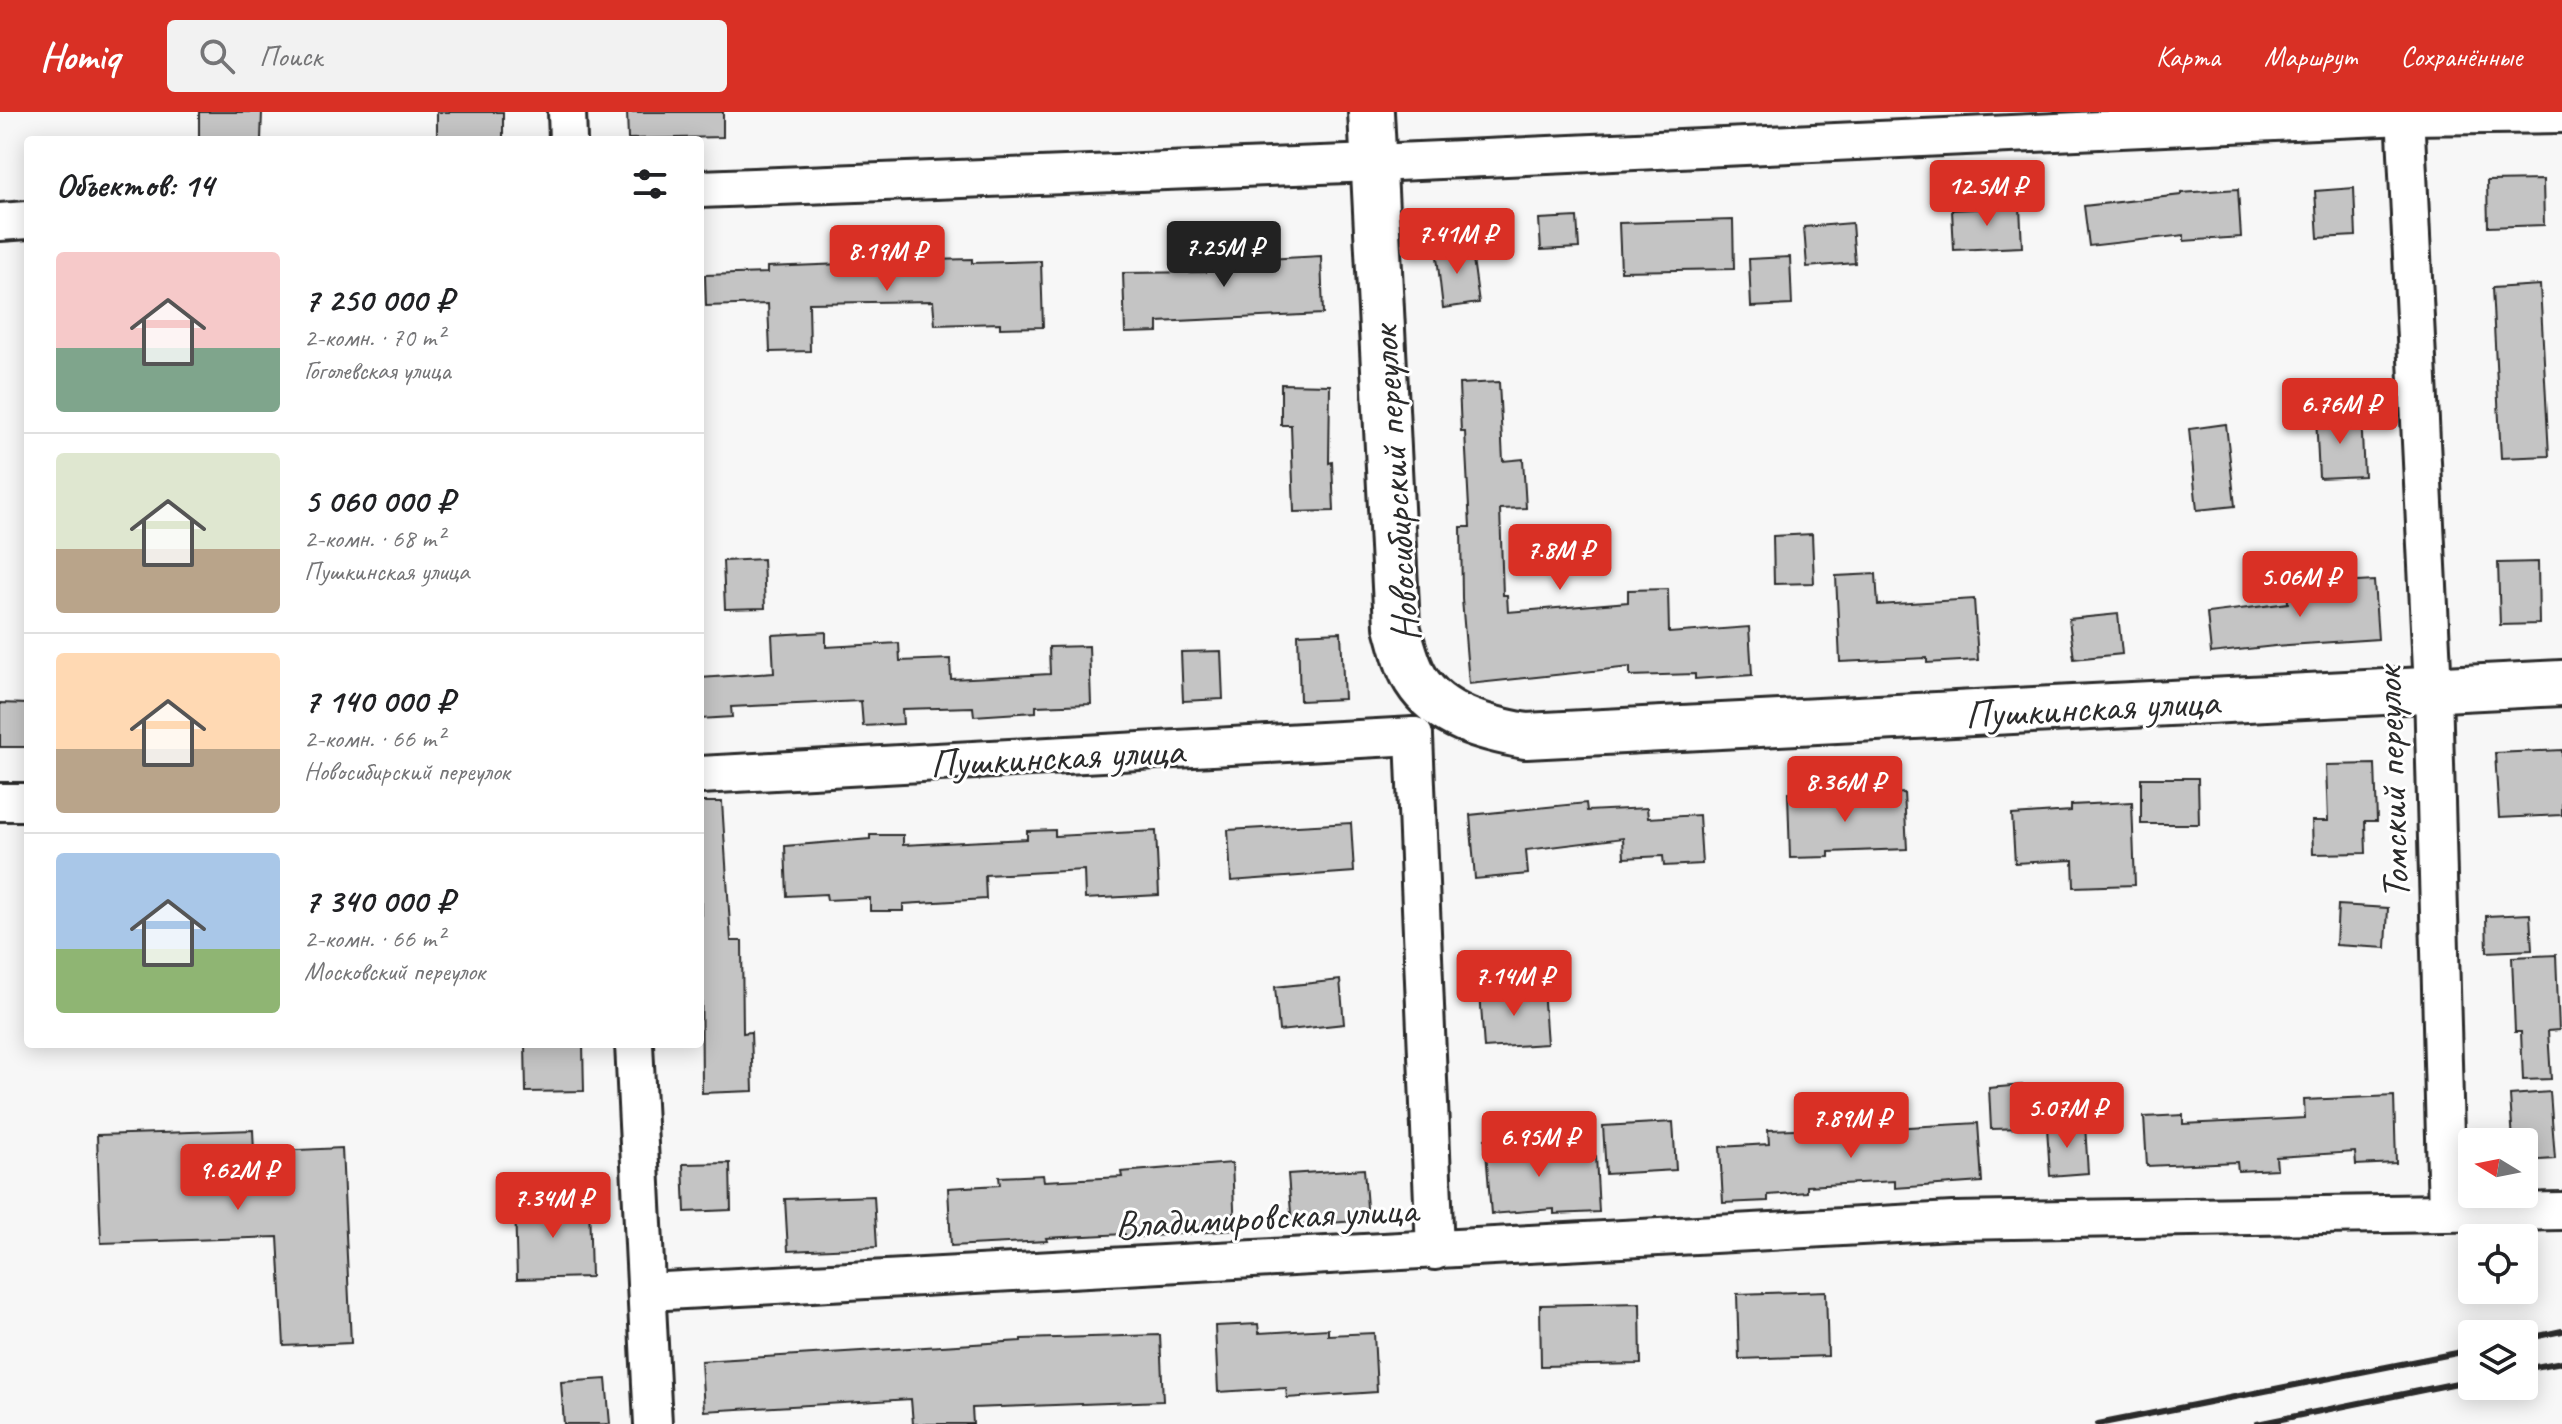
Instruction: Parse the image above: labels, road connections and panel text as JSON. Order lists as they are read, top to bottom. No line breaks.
{"streets":{"street":["Новосибирский переулок","Пушкинская улица","Томский переулок","Владимировская улица"]},"crossings":[["Новосибирский переулок","Пушкинская улица"],["Пушкинская улица","Томский переулок"],["Томский переулок","Владимировская улица"]],"north":"left","page":{"header":"Homiq","search":"Поиск","nav":["Карта","Маршрут","Сохранённые"],"heading":"Объектов: 14","price":["12.5M ₽","7.41M ₽","7.25M ₽","8.19M ₽","6.76M ₽","7.8M ₽","5.06M ₽","8.36M ₽","7.14M ₽","5.07M ₽","7.89M ₽","6.95M ₽","9.62M ₽","7.34M ₽"],"list":[{"name":"7 250 000 ₽","note":"2-комн. · 70 m² · Гоголевская улица"},{"name":"5 060 000 ₽","note":"2-комн. · 68 m² · Пушкинская улица"},{"name":"7 140 000 ₽","note":"2-комн. · 66 m² · Новосибирский переулок"},{"name":"7 340 000 ₽","note":"2-комн. · 66 m² · Московский переулок"}]}}
